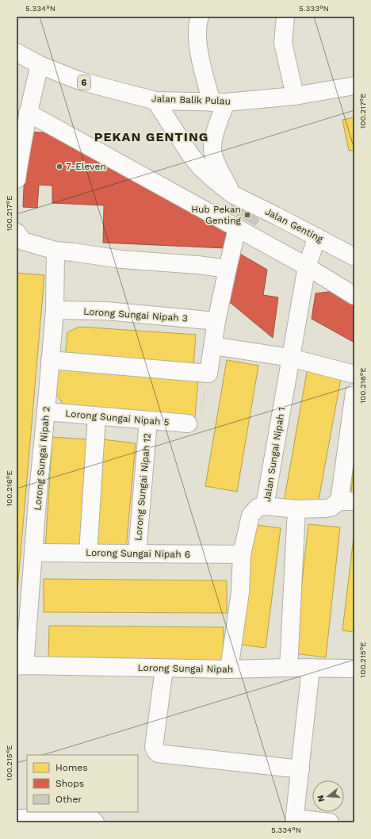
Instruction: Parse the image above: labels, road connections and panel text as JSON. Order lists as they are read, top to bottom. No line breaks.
{"streets":{"street":["6","Jalan Balik Pulau","Jalan Genting","Lorong Sungai Nipah 3","Lorong Sungai Nipah 5","Jalan Sungai Nipah 1","Lorong Sungai Nipah 2","Lorong Sungai Nipah 12","Lorong Sungai Nipah 6","Lorong Sungai Nipah"]},"crossings":[["Jalan Balik Pulau","Jalan Genting"],["Jalan Genting","Jalan Sungai Nipah 1"],["Lorong Sungai Nipah 3","Lorong Sungai Nipah 2"],["Lorong Sungai Nipah 5","Lorong Sungai Nipah 2"],["Lorong Sungai Nipah 5","Lorong Sungai Nipah 12"],["Lorong Sungai Nipah 2","Lorong Sungai Nipah 6"],["Lorong Sungai Nipah 2","Lorong Sungai Nipah"],["Lorong Sungai Nipah 12","Lorong Sungai Nipah 6"]],"districts":["PEKAN GENTING"],"places":{"other":["7-Eleven"],"transit":["Hub Pekan Genting"]},"legend":["Homes","Shops","Other"],"north":"left","coordinates":["5.334°N","5.333°N","100.217°E","100.216°E","100.215°E"]}
